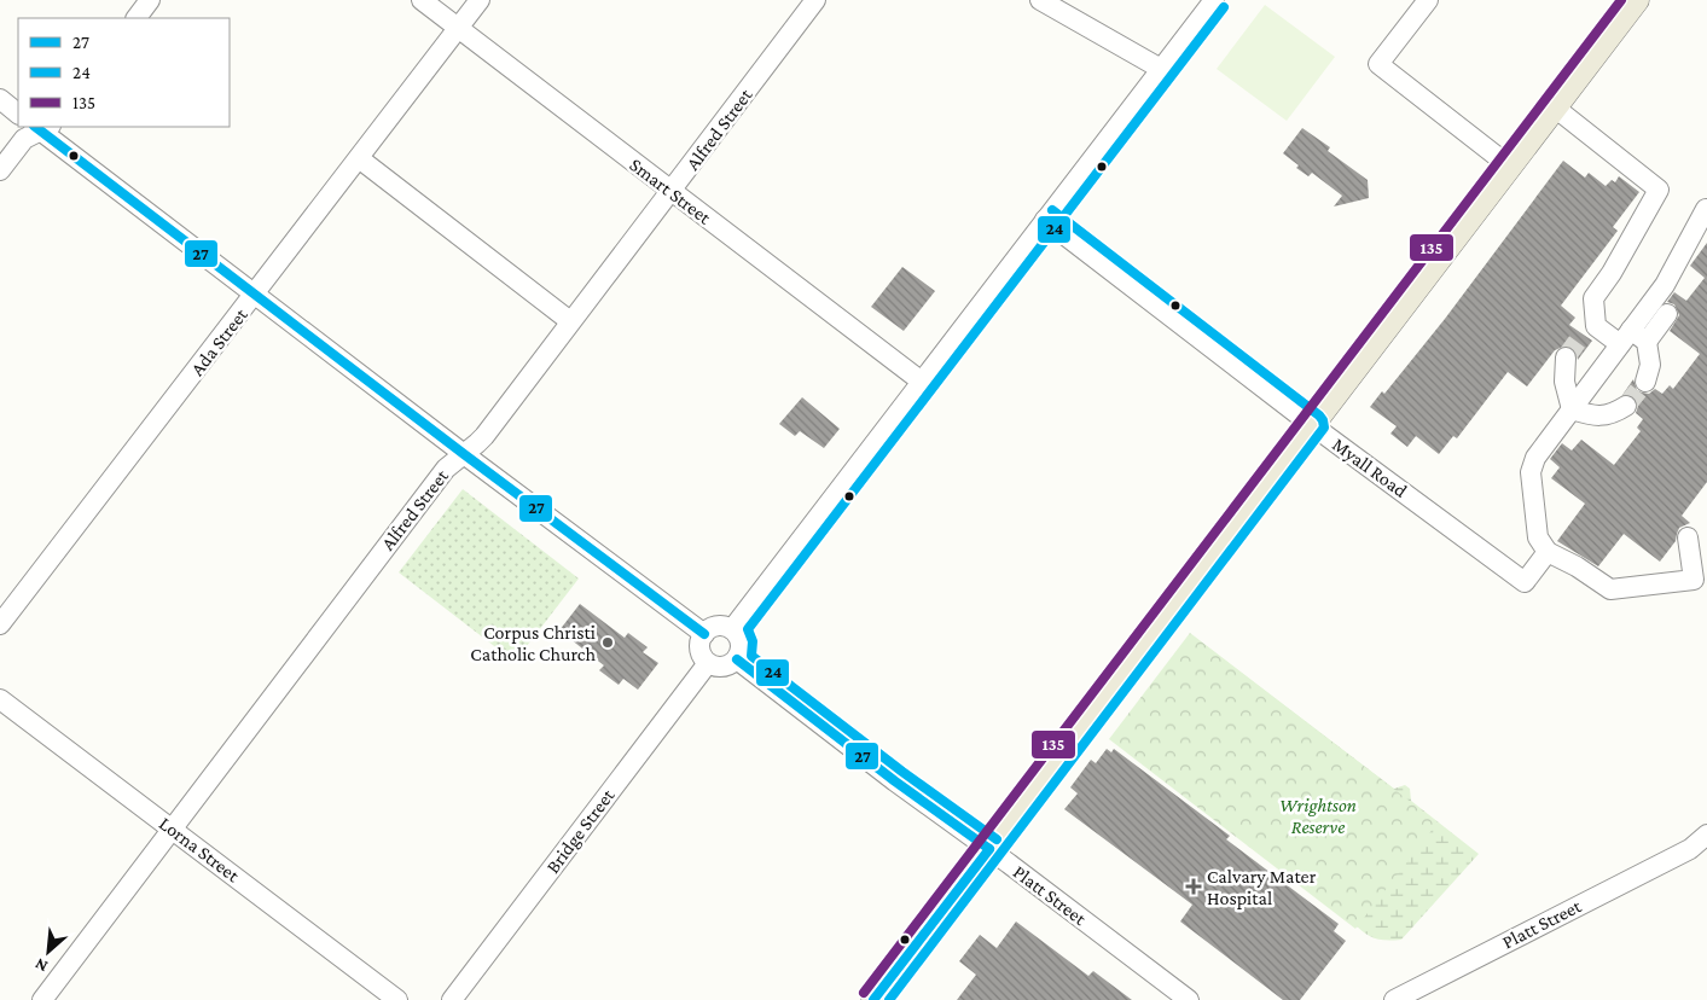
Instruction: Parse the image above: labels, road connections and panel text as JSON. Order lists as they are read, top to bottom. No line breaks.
{"streets":{"street":["Alfred Street","Smart Street","Ada Street","Myall Road","Bridge Street","Lorna Street","Platt Street"]},"crossings":[["Alfred Street","Smart Street"],["Alfred Street","Lorna Street"],["Smart Street","Ada Street"],["Bridge Street","Platt Street"]],"parks":["Wrightson Reserve"],"places":{"other":["Corpus Christi Catholic Church"],"health":["Calvary Mater Hospital"]},"lines":["transit line 135","transit line 24","transit line 27"],"legend":["27","24","135"],"north":"bottom left"}
